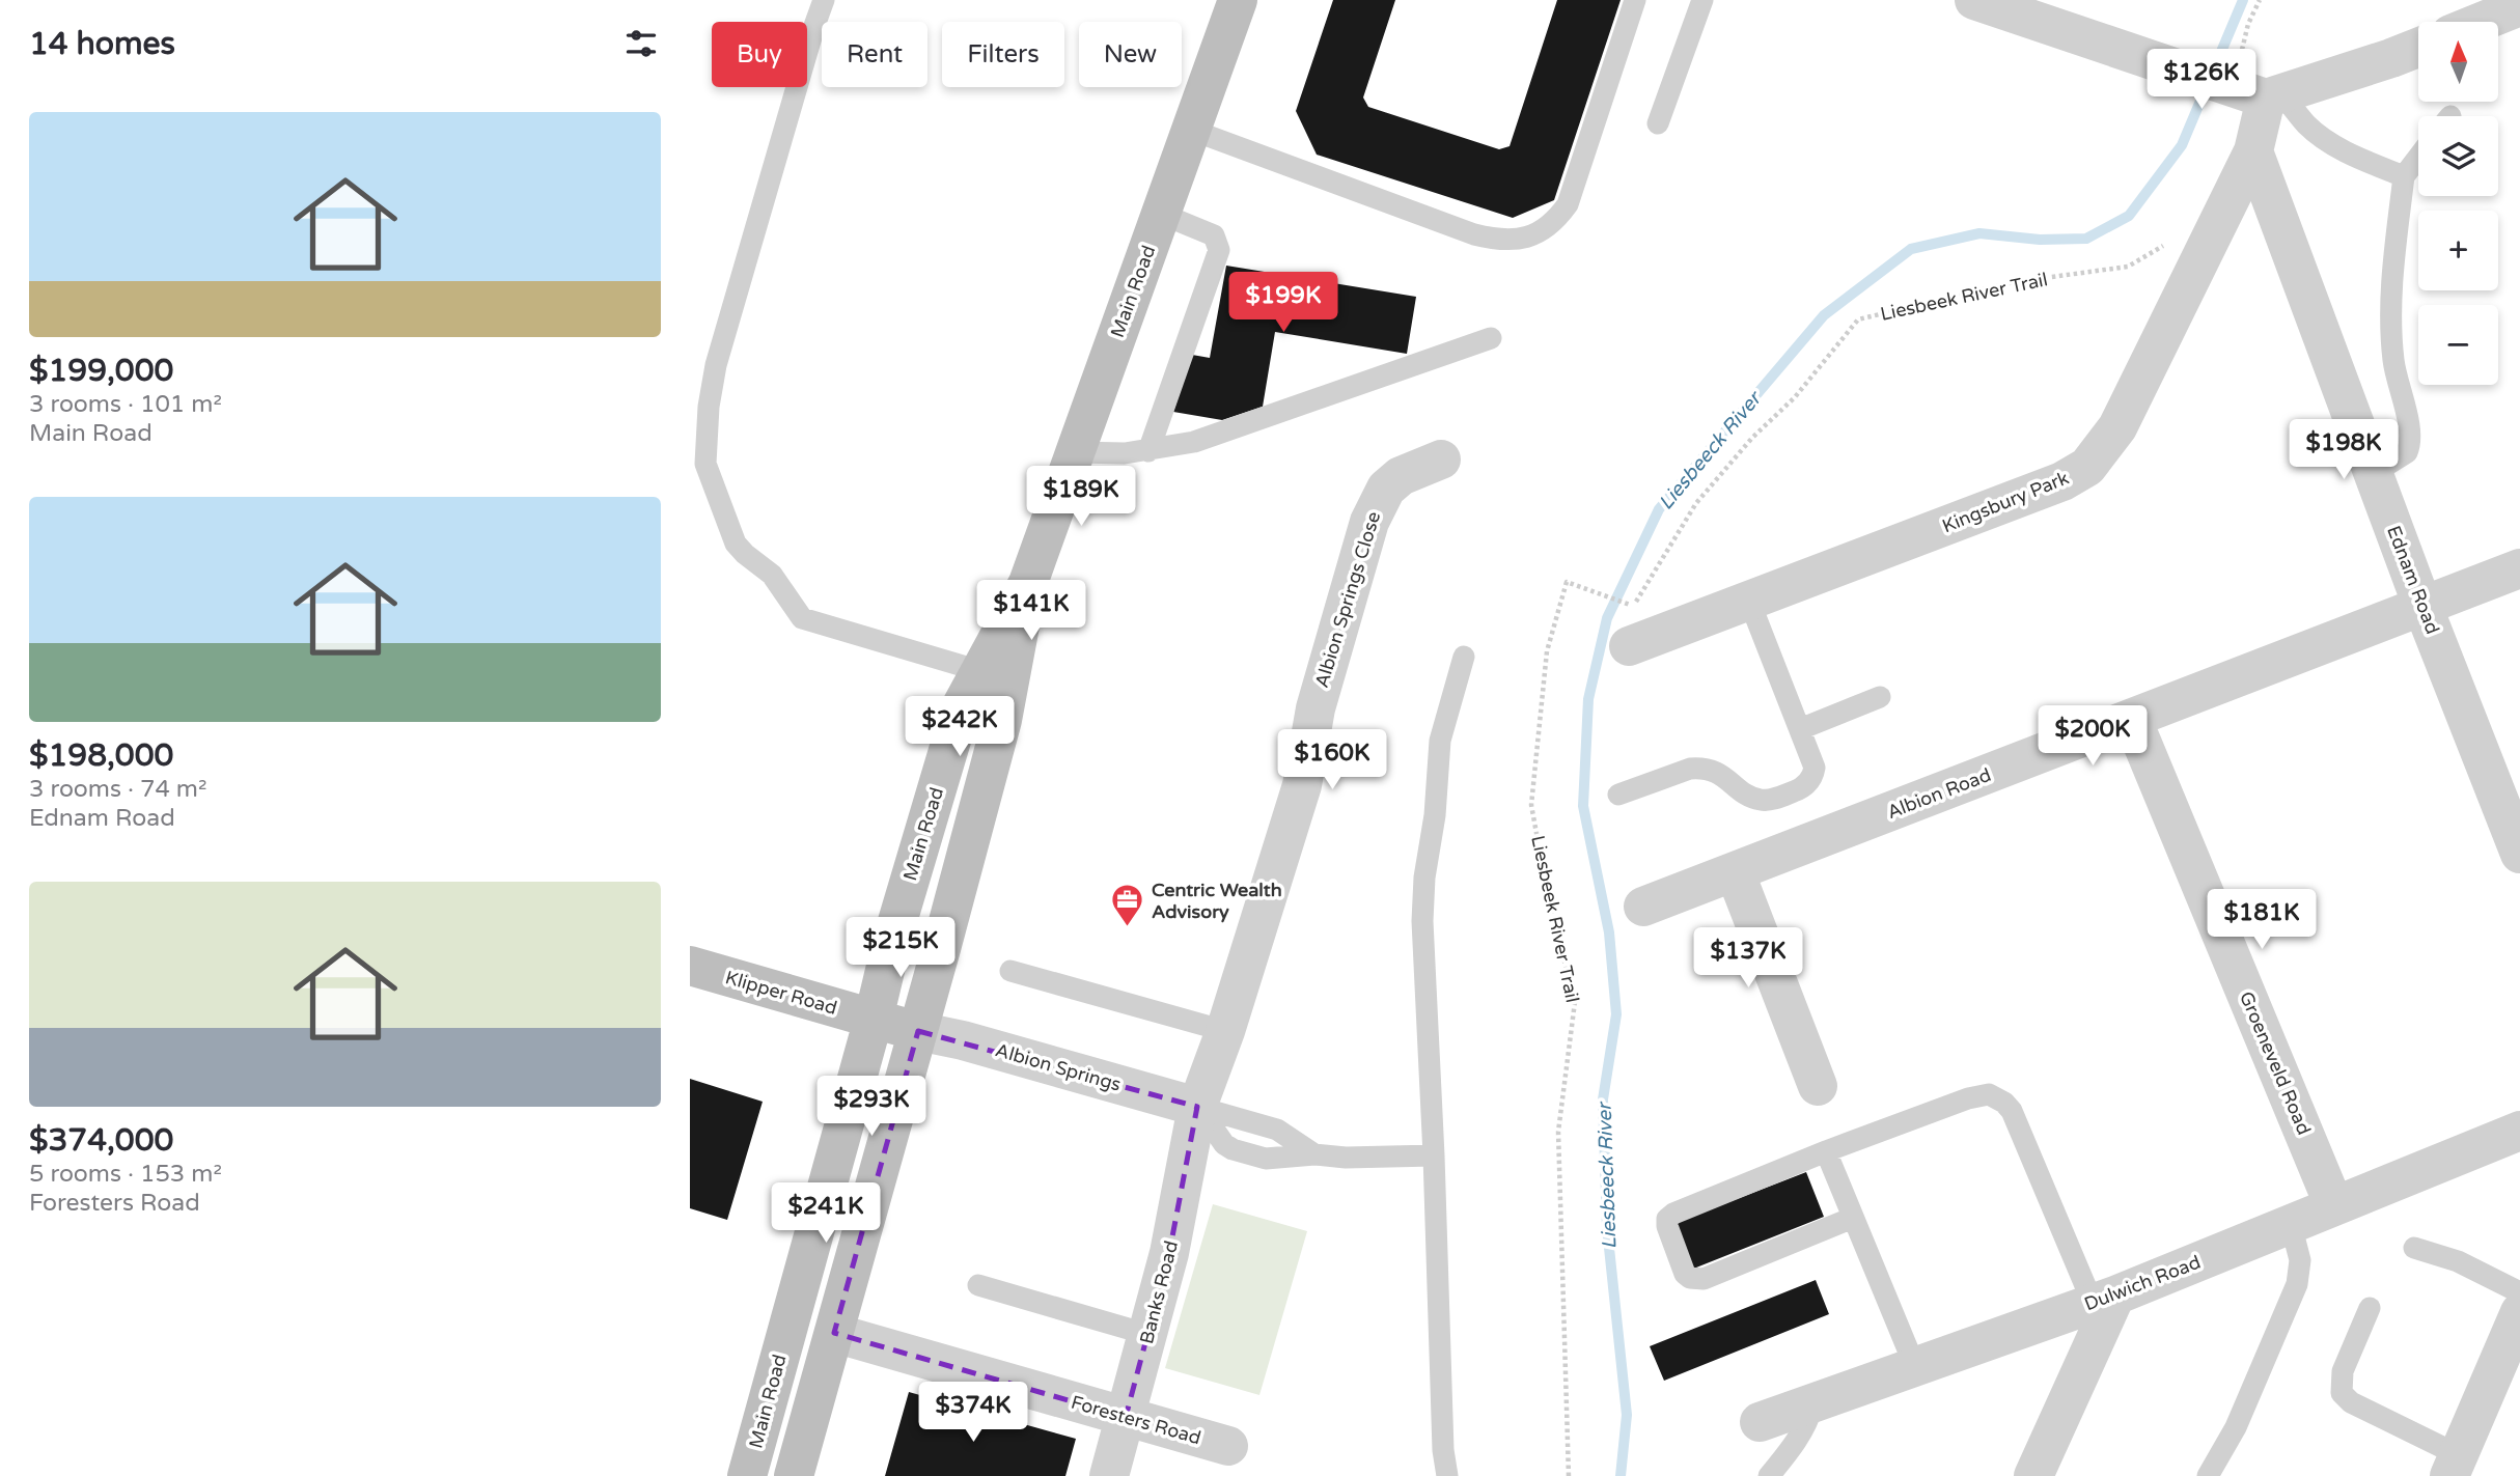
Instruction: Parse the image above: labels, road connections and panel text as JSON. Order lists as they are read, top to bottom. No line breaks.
{"streets":{"main road":["Main Road","Klipper Road"],"street":["Kingsbury Park","Ednam Road","Albion Springs Close","Albion Road","Groeneveld Road","Albion Springs","Dulwich Road","Banks Road","Foresters Road"],"path":["Liesbeek River Trail"]},"crossings":[["Main Road","Klipper Road"],["Main Road","Albion Springs"],["Main Road","Foresters Road"],["Kingsbury Park","Ednam Road"],["Ednam Road","Albion Road"],["Albion Springs Close","Albion Springs"],["Albion Springs Close","Banks Road"],["Albion Road","Groeneveld Road"],["Klipper Road","Albion Springs"],["Groeneveld Road","Dulwich Road"],["Albion Springs","Banks Road"],["Banks Road","Foresters Road"]],"water":["Liesbeeck River"],"places":{"office":["Centric Wealth Advisory"]},"north":"top","page":{"heading":"14 homes","map_buttons":["+","−"],"chip":["Buy","Rent","Filters","New"],"price":["$126K","$199K","$198K","$189K","$141K","$242K","$200K","$160K","$181K","$215K","$137K","$293K","$241K","$374K"],"list":[{"name":"$199,000","note":"3 rooms · 101 m² · Main Road"},{"name":"$198,000","note":"3 rooms · 74 m² · Ednam Road"},{"name":"$374,000","note":"5 rooms · 153 m² · Foresters Road"}]}}
